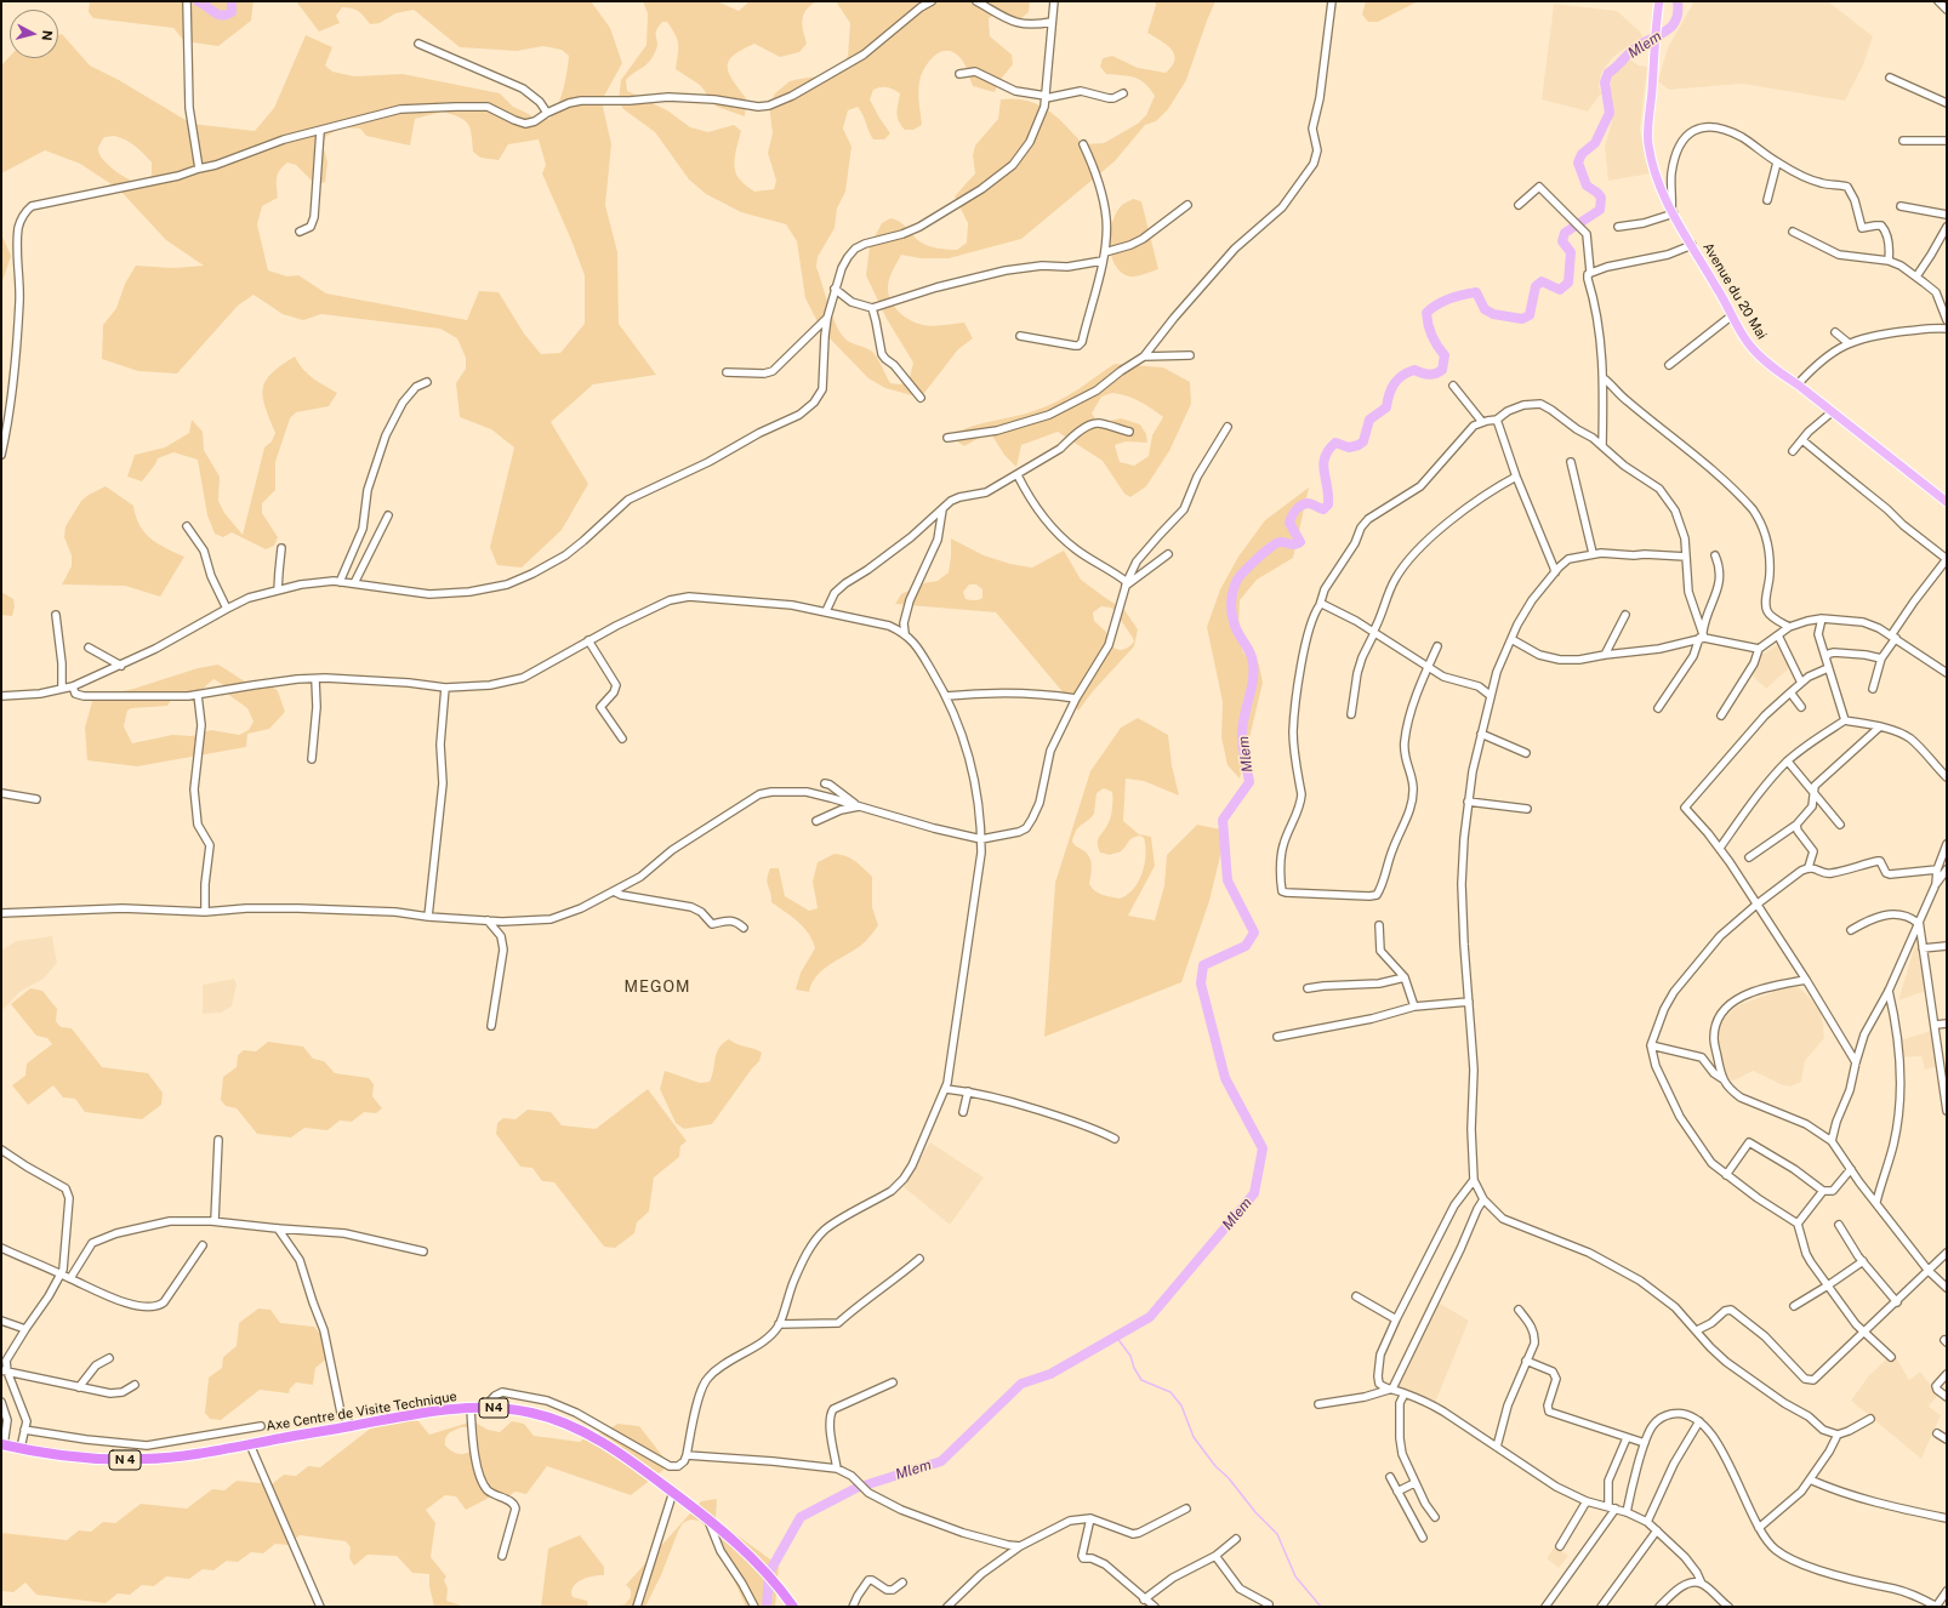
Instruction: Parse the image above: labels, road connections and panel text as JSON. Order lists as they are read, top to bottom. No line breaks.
{"streets":{"highway":["N4","Axe Centre de Visite Technique","N 4"],"main road":["Avenue du 20 Mai"]},"crossings":[["N4","Axe Centre de Visite Technique"],["Axe Centre de Visite Technique","N 4"]],"districts":["MEGOM"],"water":["Mlem"],"north":"right"}
